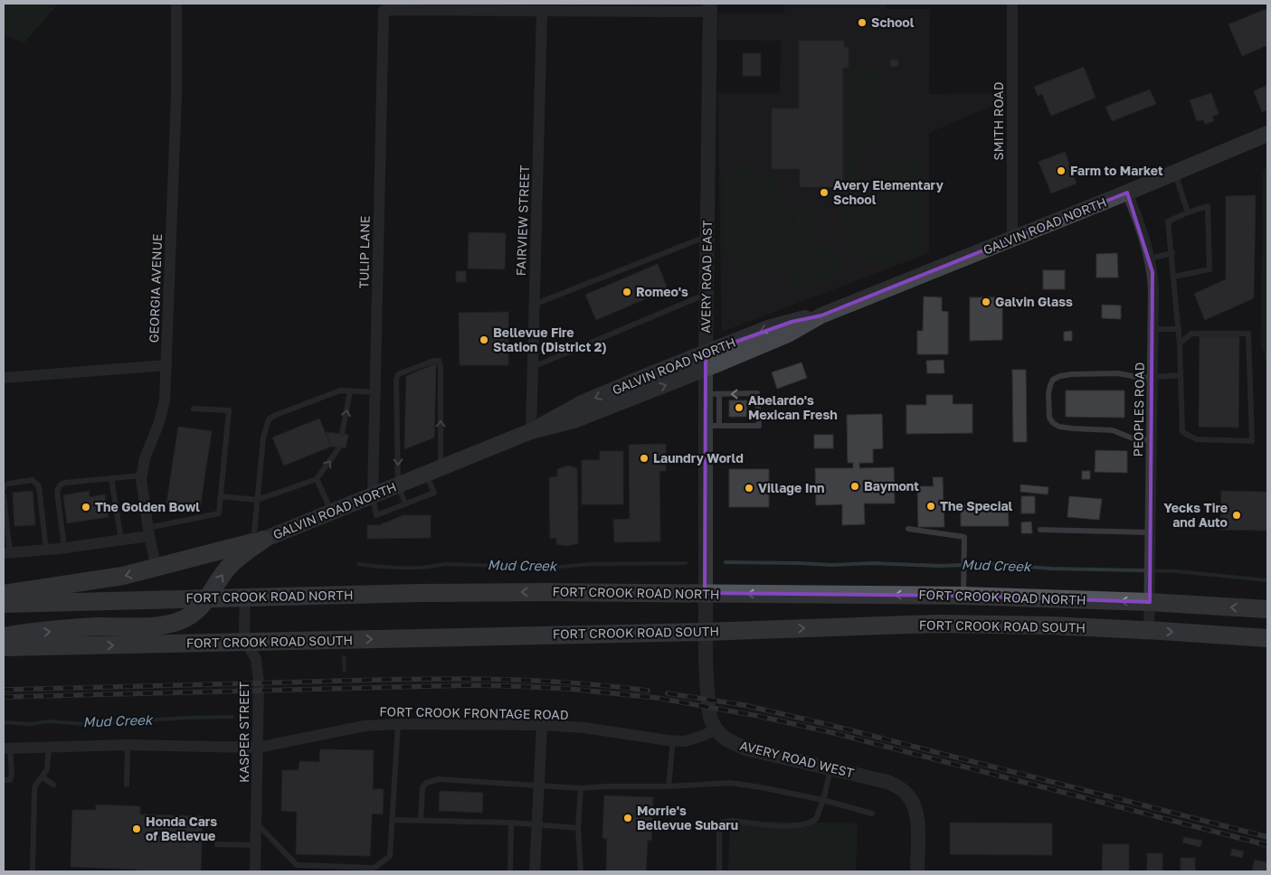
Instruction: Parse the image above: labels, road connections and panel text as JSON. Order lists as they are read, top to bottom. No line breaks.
{"streets":{"main road":["GALVIN ROAD NORTH","FORT CROOK ROAD NORTH","FORT CROOK ROAD SOUTH"],"street":["SMITH ROAD","FAIRVIEW STREET","TULIP LANE","AVERY ROAD EAST","GEORGIA AVENUE","PEOPLES ROAD","FORT CROOK FRONTAGE ROAD","KASPER STREET","AVERY ROAD WEST"]},"crossings":[["SMITH ROAD","GALVIN ROAD NORTH"],["FAIRVIEW STREET","GALVIN ROAD NORTH"],["FAIRVIEW STREET","TULIP LANE"],["GALVIN ROAD NORTH","TULIP LANE"],["GALVIN ROAD NORTH","AVERY ROAD EAST"],["GALVIN ROAD NORTH","PEOPLES ROAD"],["AVERY ROAD EAST","FORT CROOK ROAD NORTH"],["AVERY ROAD EAST","FORT CROOK ROAD SOUTH"],["PEOPLES ROAD","FORT CROOK ROAD NORTH"],["PEOPLES ROAD","FORT CROOK ROAD SOUTH"],["FORT CROOK ROAD NORTH","KASPER STREET"],["FORT CROOK ROAD SOUTH","KASPER STREET"],["FORT CROOK FRONTAGE ROAD","KASPER STREET"],["FORT CROOK FRONTAGE ROAD","AVERY ROAD WEST"]],"one_way":["FORT CROOK ROAD NORTH"],"water":["Mud Creek"],"places":["School","Farm to Market","Avery Elementary School","Romeo's","Galvin Glass","Bellevue Fire Station (District 2)","Abelardo's Mexican Fresh","Laundry World","Baymont","Village Inn","The Special","The Golden Bowl","Yecks Tire and Auto","Morrie's Bellevue Subaru","Honda Cars of Bellevue"]}
